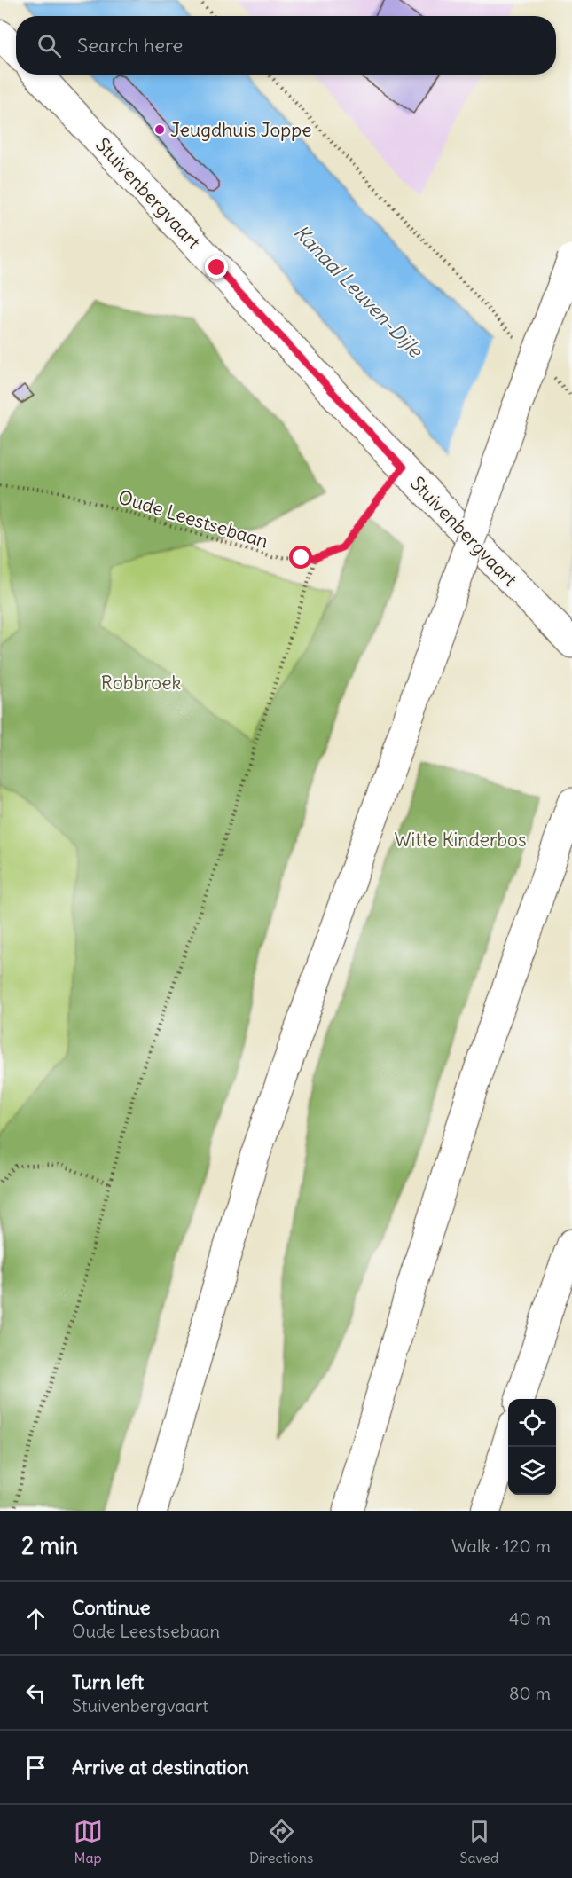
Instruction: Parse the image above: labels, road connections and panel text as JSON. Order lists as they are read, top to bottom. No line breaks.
{"streets":{"main road":["Stuivenbergvaart"],"path":["Oude Leestsebaan"]},"crossings":[["Stuivenbergvaart","Oude Leestsebaan"]],"water":["Kanaal Leuven-Dijle"],"parks":["Robbroek","Witte Kinderbos"],"places":["Jeugdhuis Joppe"],"page":{"search":"Search here","heading":["2 min","Walk · 120 m"],"list":[["Continue","Oude Leestsebaan","40 m"],["Turn left","Stuivenbergvaart","80 m"],"Arrive at destination"],"nav":["Map","Directions","Saved"]}}
